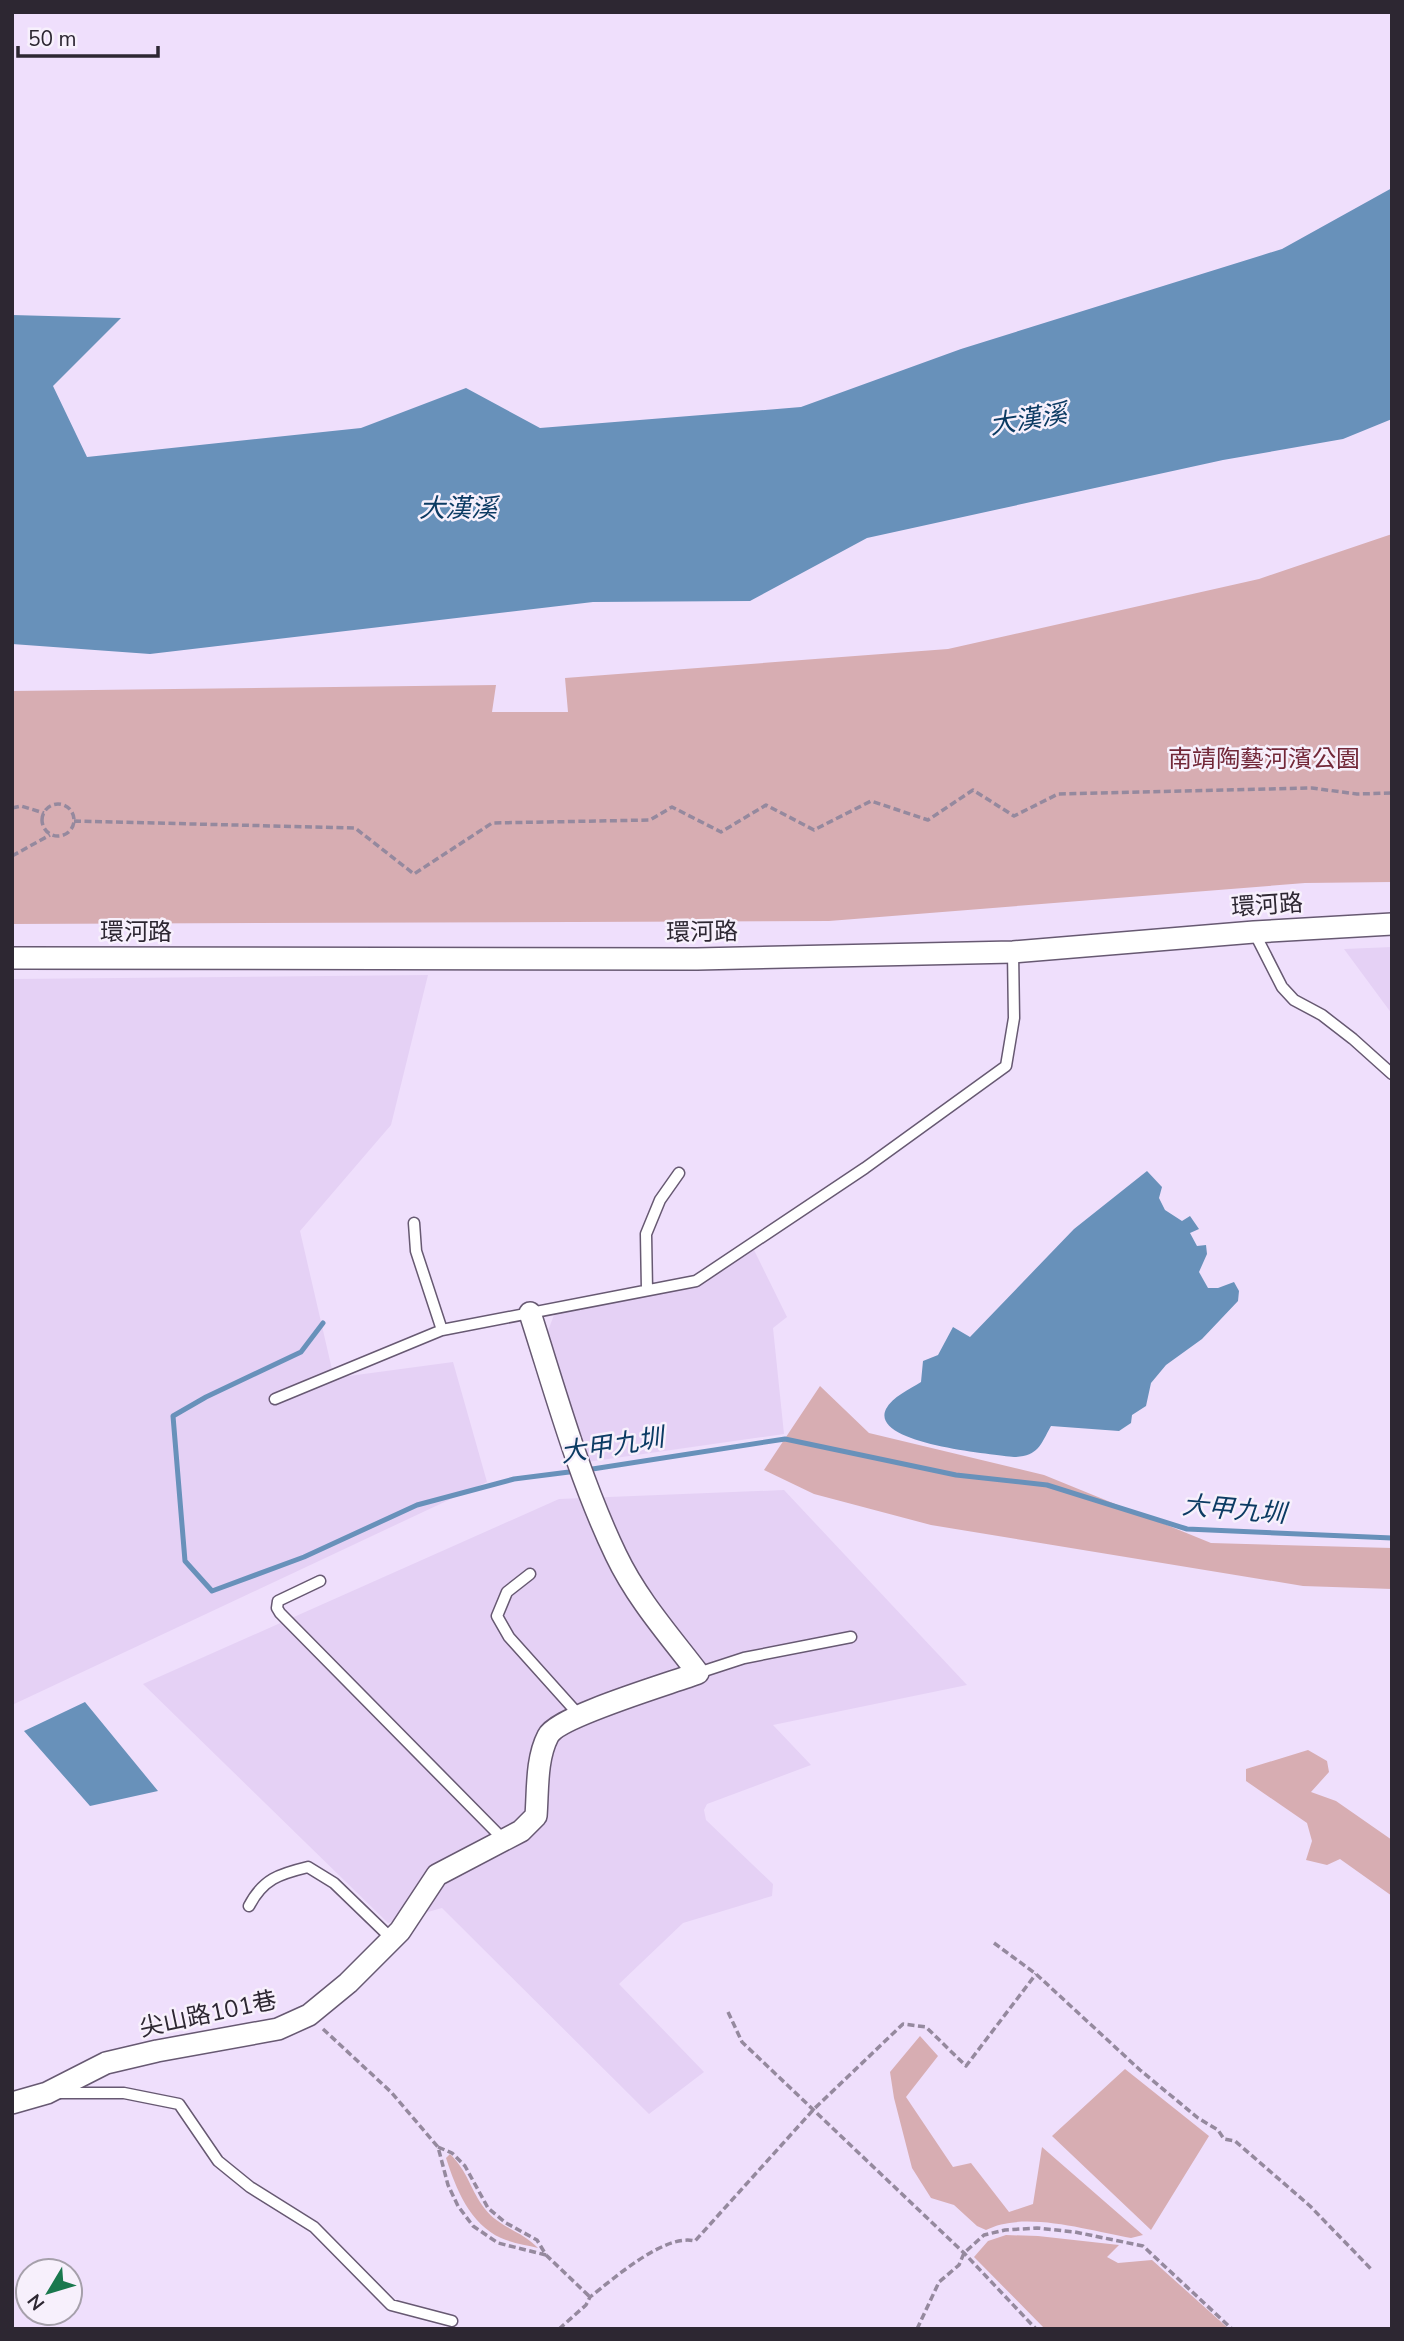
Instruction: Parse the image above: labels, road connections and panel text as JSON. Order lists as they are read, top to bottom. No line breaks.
{"streets":{"street":["環河路","尖山路101巷"]},"water":["大漢溪","大甲九圳"],"parks":["南靖陶藝河濱公園"],"scale_bar":"50 m","north":"bottom left"}
